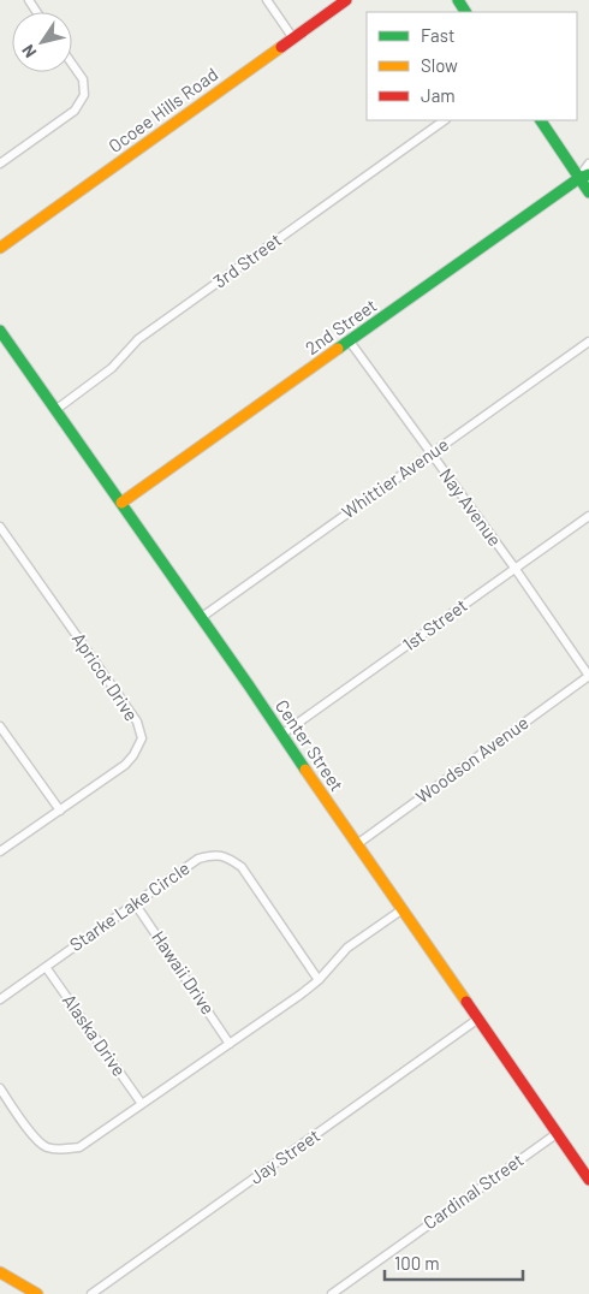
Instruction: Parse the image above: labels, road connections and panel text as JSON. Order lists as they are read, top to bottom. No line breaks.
{"streets":{"street":["Ocoee Hills Road","3rd Street","2nd Street","Whittier Avenue","Nay Avenue","1st Street","Apricot Drive","Center Street","Woodson Avenue","Starke Lake Circle","Hawaii Drive","Alaska Drive","Jay Street","Cardinal Street"]},"crossings":[["3rd Street","Center Street"],["2nd Street","Nay Avenue"],["2nd Street","Center Street"],["Whittier Avenue","Nay Avenue"],["Whittier Avenue","Center Street"],["Nay Avenue","1st Street"],["Nay Avenue","Woodson Avenue"],["1st Street","Center Street"],["Center Street","Woodson Avenue"],["Center Street","Jay Street"],["Center Street","Cardinal Street"],["Starke Lake Circle","Hawaii Drive"],["Starke Lake Circle","Alaska Drive"]],"legend":["Fast","Slow","Jam"],"scale_bar":"100 m","north":"bottom left"}
